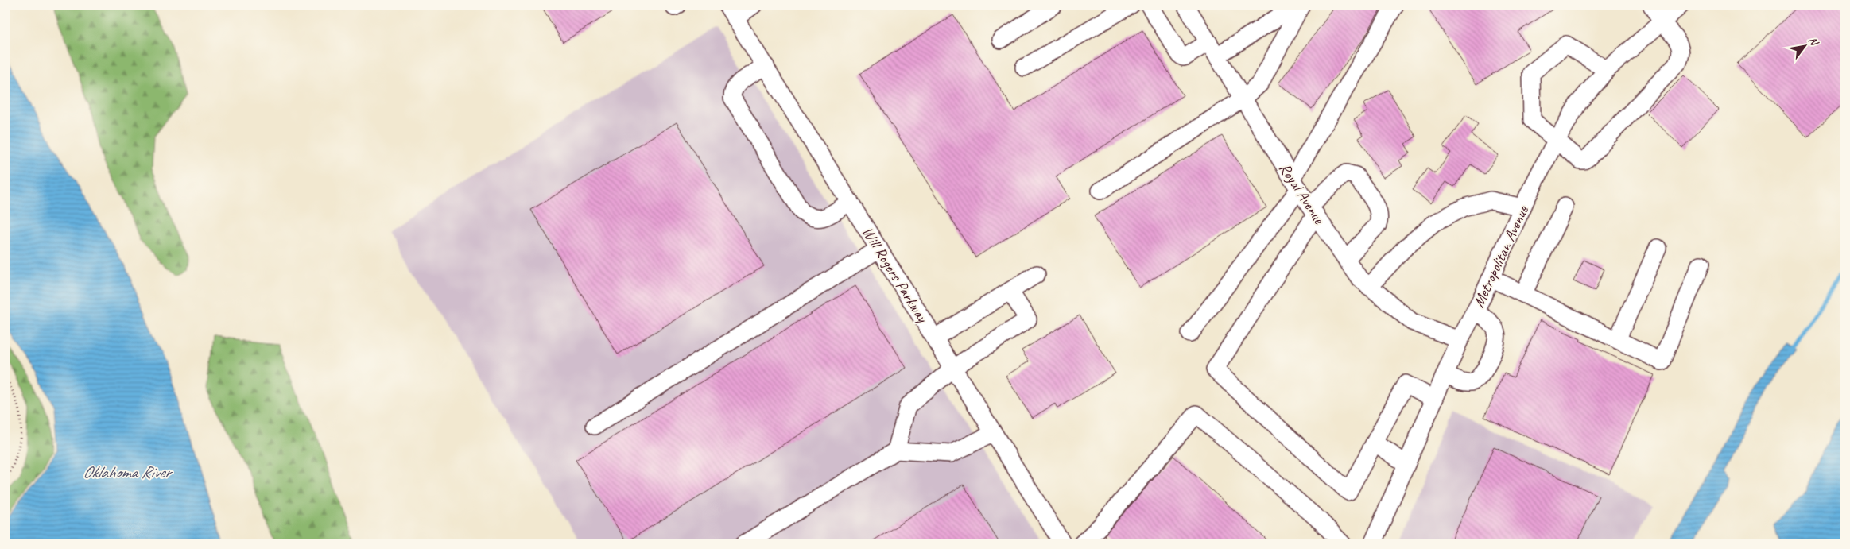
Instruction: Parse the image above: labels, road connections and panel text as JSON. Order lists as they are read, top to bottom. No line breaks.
{"streets":{"street":["Royal Avenue","Metropolitan Avenue","Will Rogers Parkway"]},"crossings":[["Royal Avenue","Metropolitan Avenue"]],"water":["Oklahoma River"],"north":"top right"}
